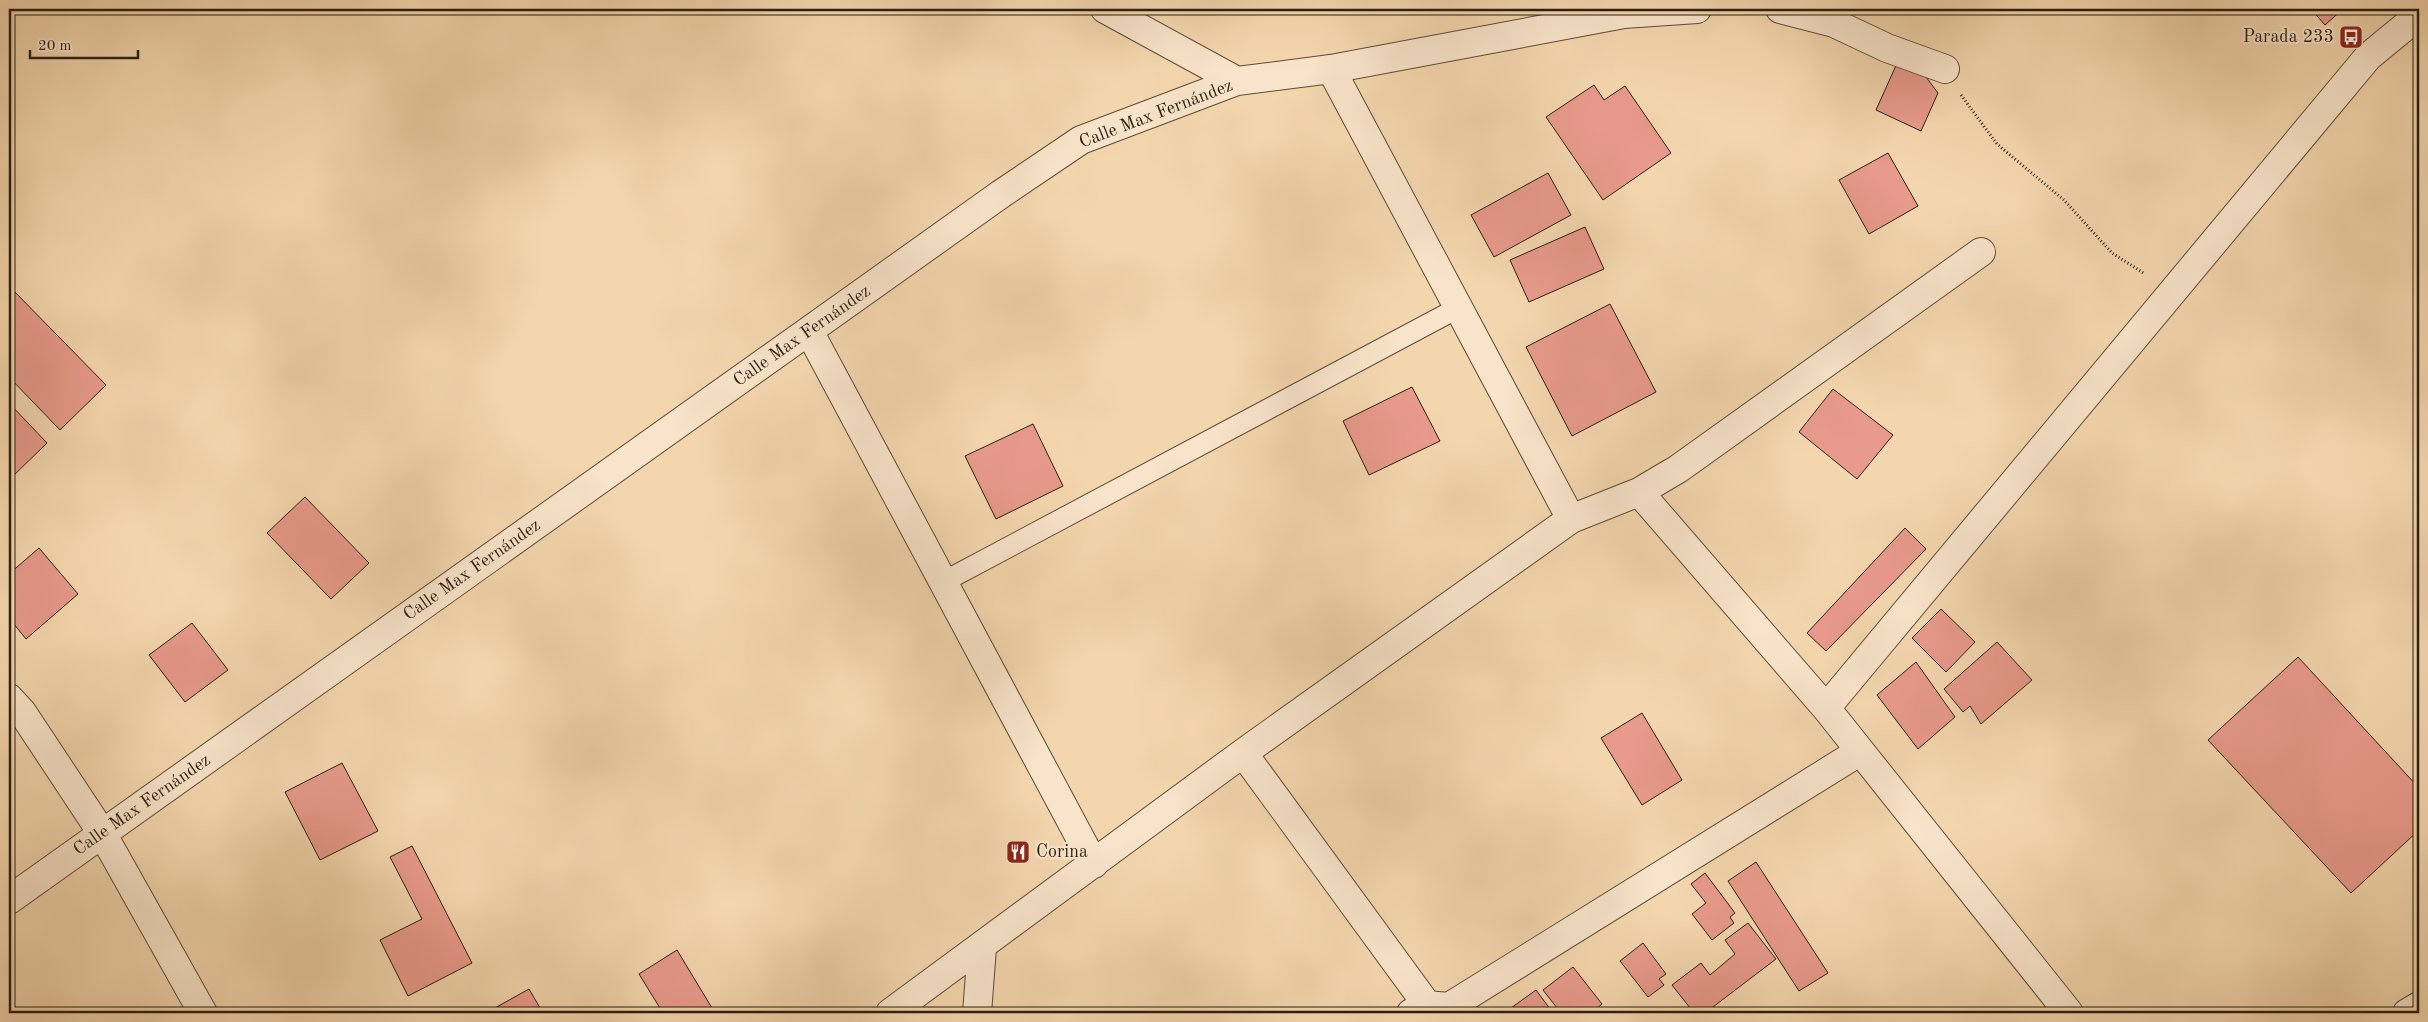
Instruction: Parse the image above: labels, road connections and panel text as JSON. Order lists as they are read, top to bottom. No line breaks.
{"streets":{"street":["Calle Max Fernández"]},"places":{"bus stop":["Parada 233"],"restaurant":["Corina"]},"scale_bar":"20 m"}
